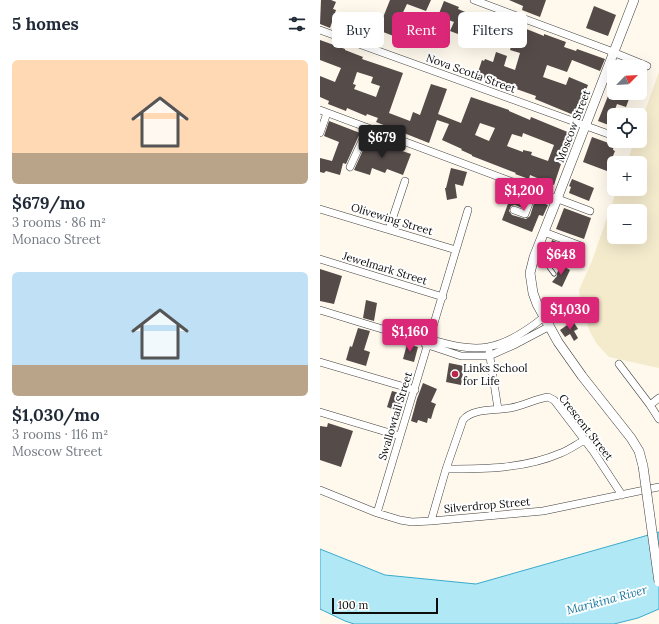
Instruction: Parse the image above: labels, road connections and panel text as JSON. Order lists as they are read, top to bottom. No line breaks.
{"streets":{"street":["Nova Scotia Street","Moscow Street","Olivewing Street","Jewelmark Street","Swallowtail Street","Crescent Street","Silverdrop Street"]},"crossings":[["Nova Scotia Street","Moscow Street"],["Olivewing Street","Swallowtail Street"],["Jewelmark Street","Swallowtail Street"],["Swallowtail Street","Silverdrop Street"],["Crescent Street","Silverdrop Street"]],"water":["Marikina River"],"places":["Links School for Life"],"scale_bar":"100 m","north":"top right","page":{"heading":"5 homes","chip":["Buy","Rent","Filters"],"list":[{"name":"$679/mo","note":"3 rooms · 86 m² · Monaco Street"},{"name":"$1,030/mo","note":"3 rooms · 116 m² · Moscow Street"}],"map_buttons":["+","−"],"price":["$679","$1,200","$648","$1,030","$1,160"],"scale":"100 m"}}
